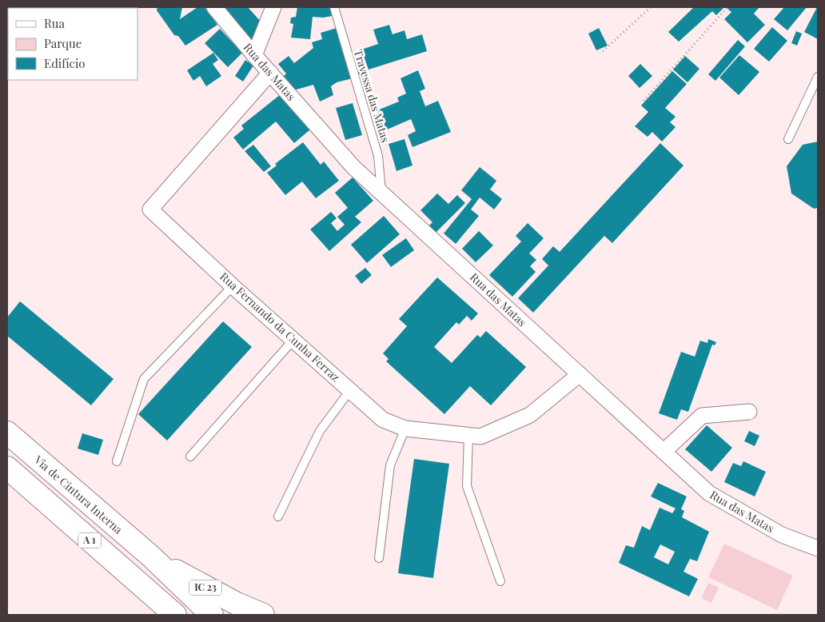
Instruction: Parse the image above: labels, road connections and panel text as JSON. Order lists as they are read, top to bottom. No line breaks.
{"streets":{"highway":["Via de Cintura Interna","A 1","IC 23"],"street":["Rua das Matas","Rua Fernando da Cunha Ferraz"],"lane":["Travessa das Matas"]},"crossings":[["Rua das Matas","Travessa das Matas"],["Rua das Matas","Rua Fernando da Cunha Ferraz"],["Via de Cintura Interna","A 1"],["Via de Cintura Interna","IC 23"],["A 1","IC 23"]],"legend":["Rua","Parque","Edifício"]}
